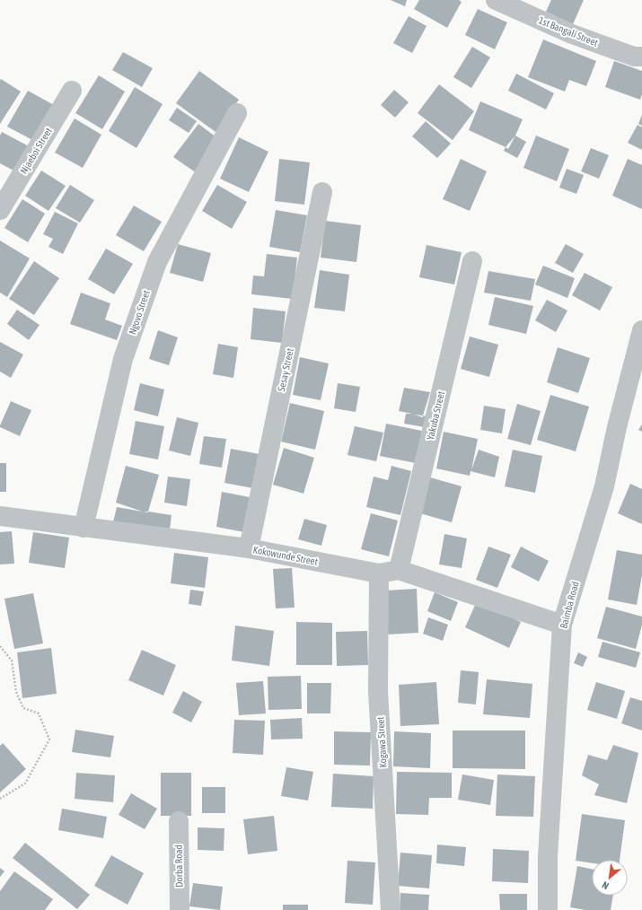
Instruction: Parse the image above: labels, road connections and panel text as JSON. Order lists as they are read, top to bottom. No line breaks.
{"streets":{"street":["1st Bangali Street","Njaeboi Street","Ngovo Street","Sesay Street","Yakuba Street","Kokowunde Street","Baimba Road","Kogawa Street","Dorba Road"]},"crossings":[["Ngovo Street","Kokowunde Street"],["Sesay Street","Kokowunde Street"],["Yakuba Street","Kokowunde Street"],["Kokowunde Street","Baimba Road"],["Kokowunde Street","Kogawa Street"]],"north":"bottom left"}
